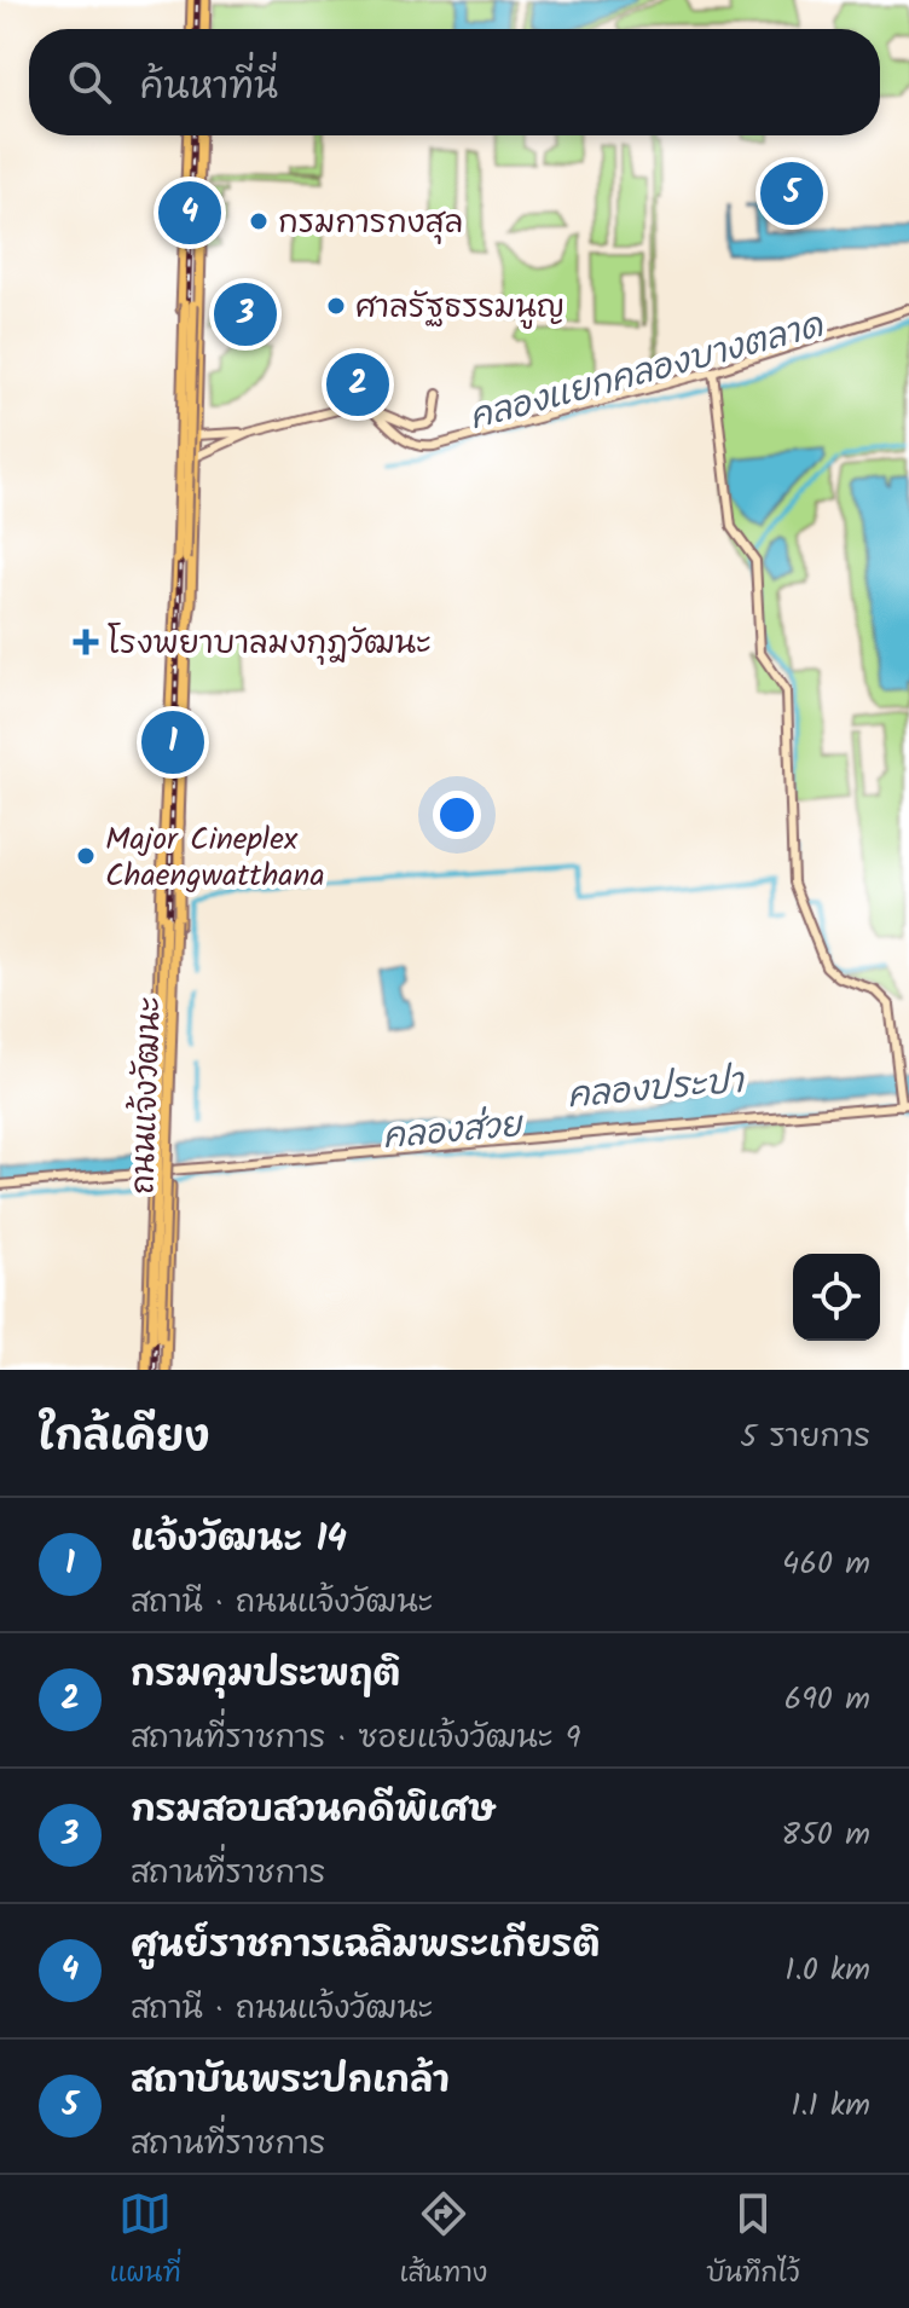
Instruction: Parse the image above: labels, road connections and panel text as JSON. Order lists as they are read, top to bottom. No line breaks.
{"streets":{"main road":["ถนนแจ้งวัฒนะ"]},"water":["คลองแยกคลองบางตลาด","คลองประปา","คลองส่วย"],"places":{"other":["กรมการกงสุล","ศาลรัฐธรรมนูญ","Major Cineplex Chaengwatthana"],"health":["โรงพยาบาลมงกุฎวัฒนะ"]},"page":{"search":"ค้นหาที่นี่","pins":["5","4","3","2","1"],"heading":["ใกล้เคียง","5 รายการ"],"list":[{"mark":"1","name":"แจ้งวัฒนะ 14","note":"สถานี · ถนนแจ้งวัฒนะ","value":"460 m"},{"mark":"2","name":"กรมคุมประพฤติ","note":"สถานที่ราชการ · ซอยแจ้งวัฒนะ 9","value":"690 m"},{"mark":"3","name":"กรมสอบสวนคดีพิเศษ","note":"สถานที่ราชการ","value":"850 m"},{"mark":"4","name":"ศูนย์ราชการเฉลิมพระเกียรติ","note":"สถานี · ถนนแจ้งวัฒนะ","value":"1.0 km"},{"mark":"5","name":"สถาบันพระปกเกล้า","note":"สถานที่ราชการ","value":"1.1 km"}],"nav":["แผนที่","เส้นทาง","บันทึกไว้"]}}
